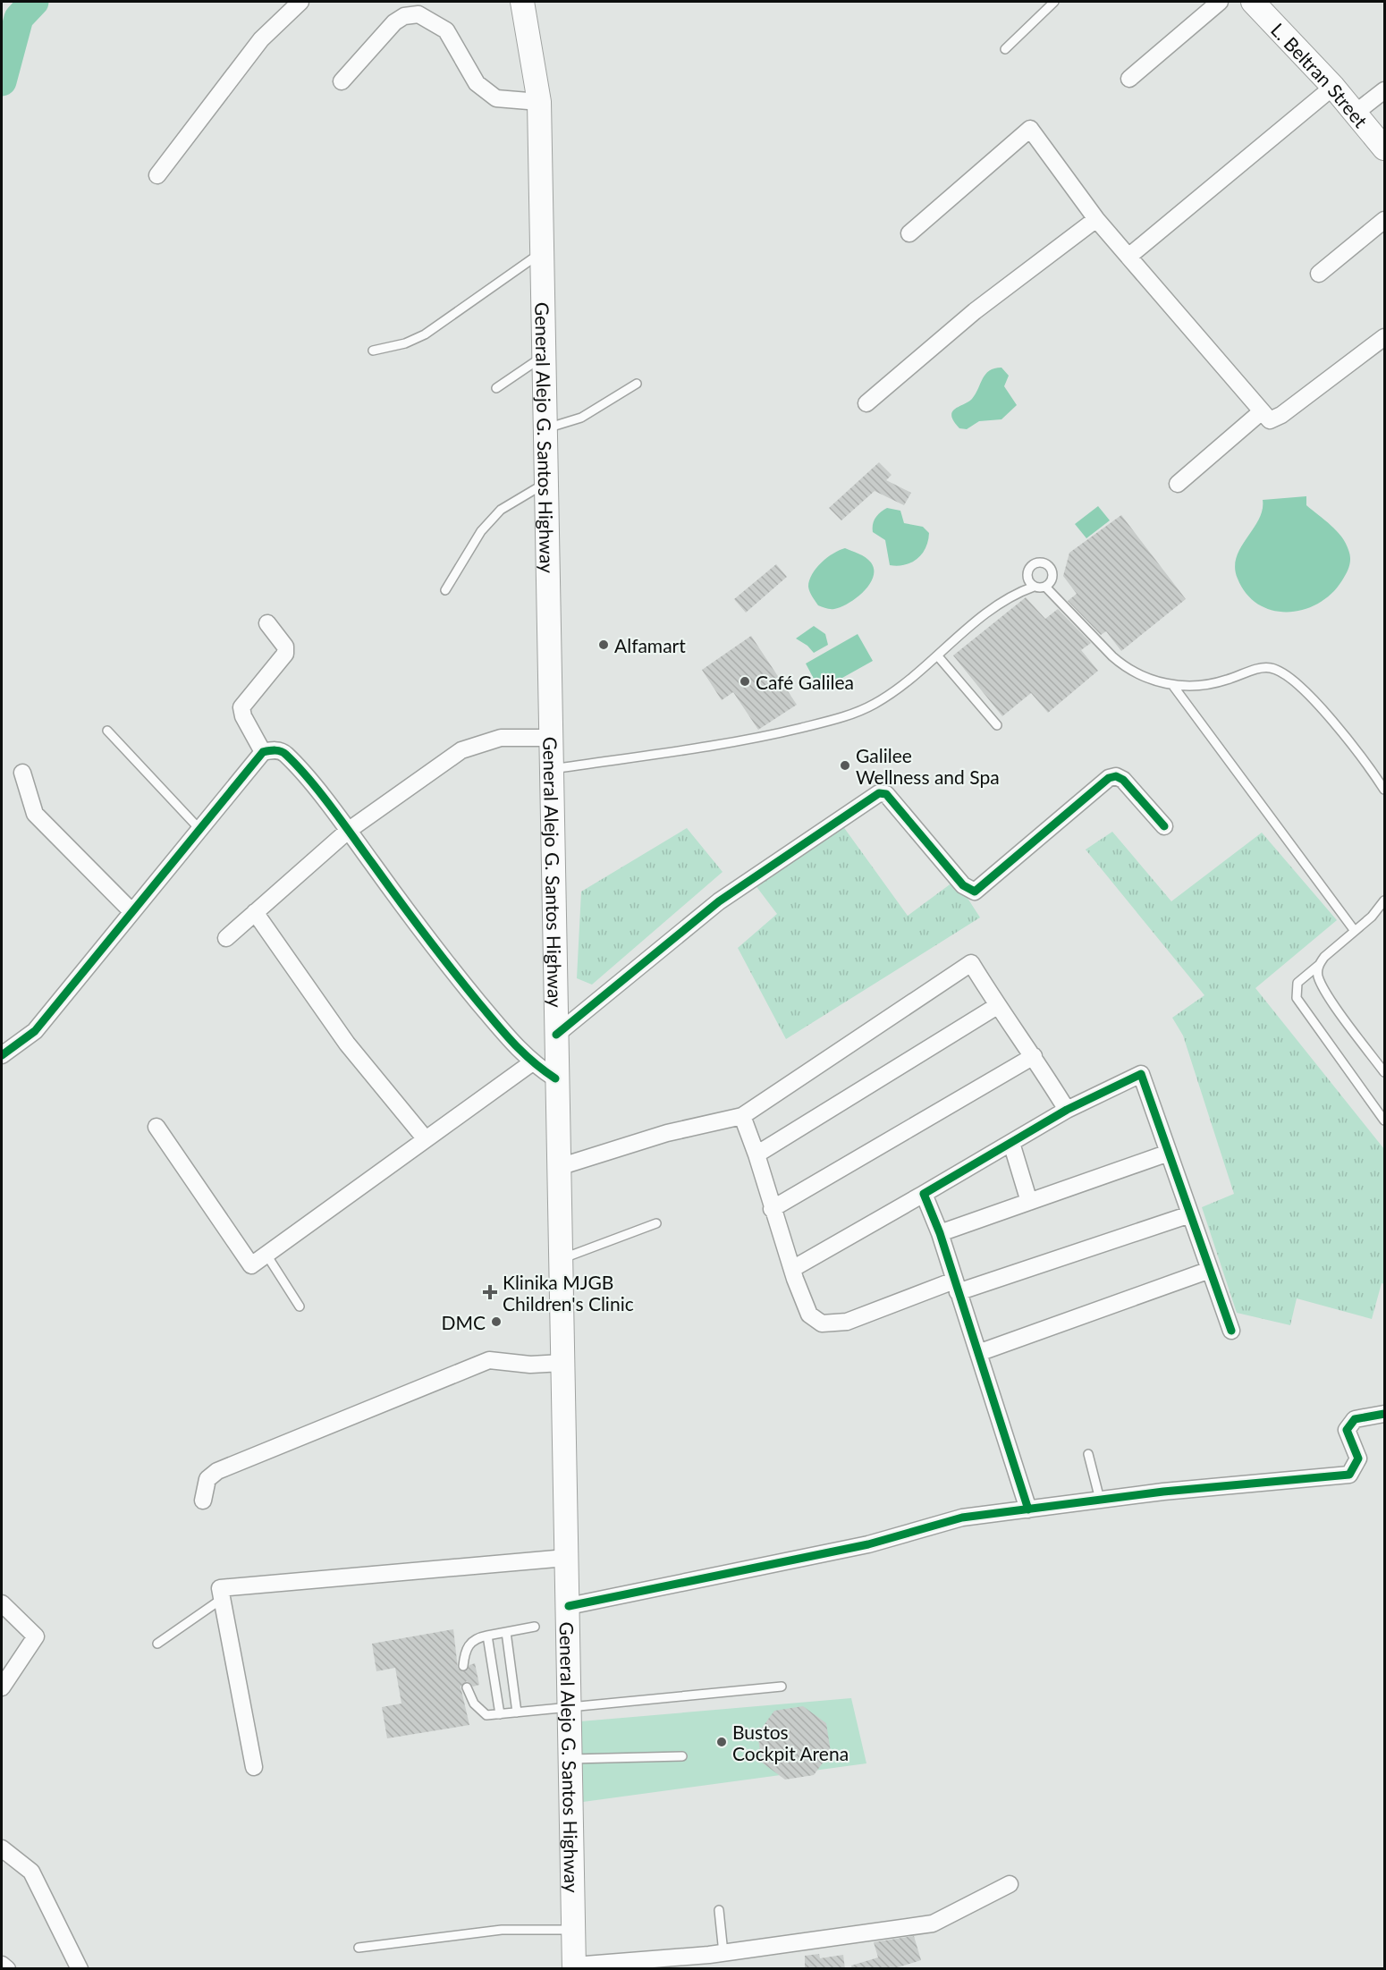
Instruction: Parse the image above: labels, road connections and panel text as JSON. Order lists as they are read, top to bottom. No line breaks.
{"streets":{"main road":["L. Beltran Street","General Alejo G. Santos Highway"]},"places":{"other":["Alfamart","Café Galilea","Galilee Wellness and Spa","DMC","Bustos Cockpit Arena"],"health":["Klinika MJGB Children's Clinic"]}}
